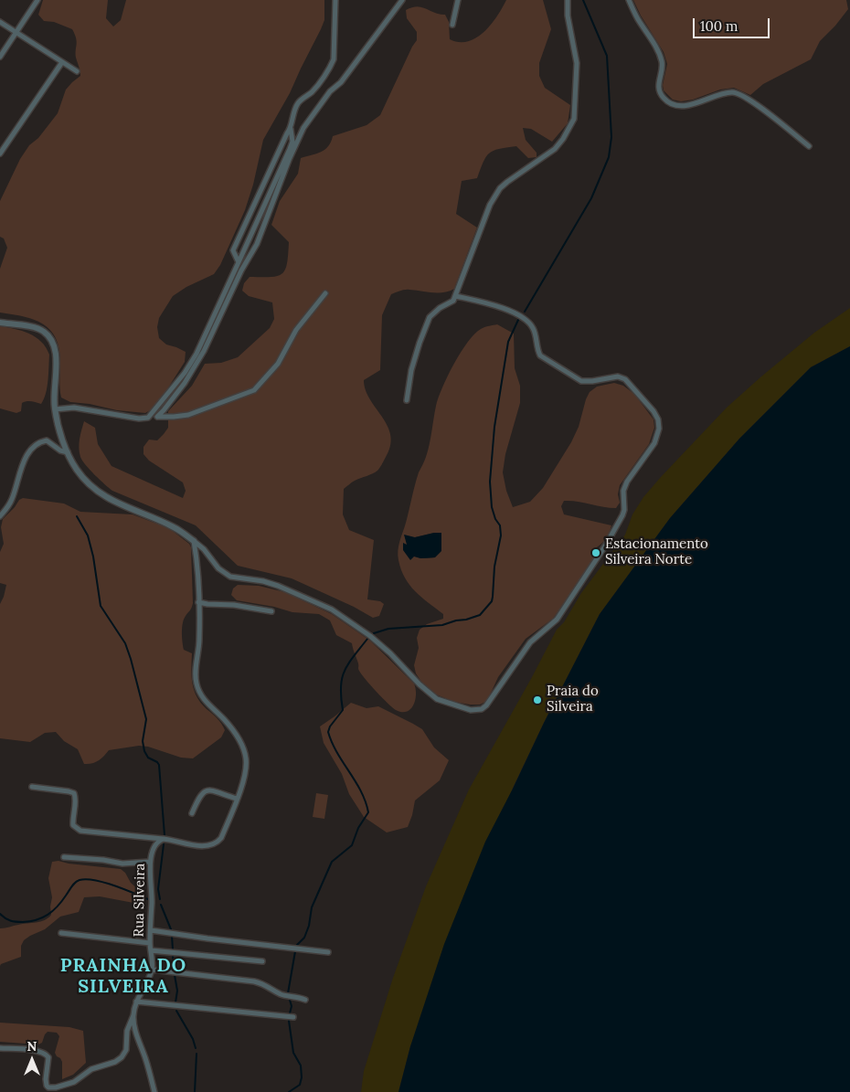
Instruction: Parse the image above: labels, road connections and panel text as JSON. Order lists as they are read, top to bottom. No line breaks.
{"streets":{"street":["Rua Silveira"]},"districts":["PRAINHA DO SILVEIRA"],"places":["Estacionamento Silveira Norte","Praia do Silveira"],"scale_bar":"100 m","north":"top"}
